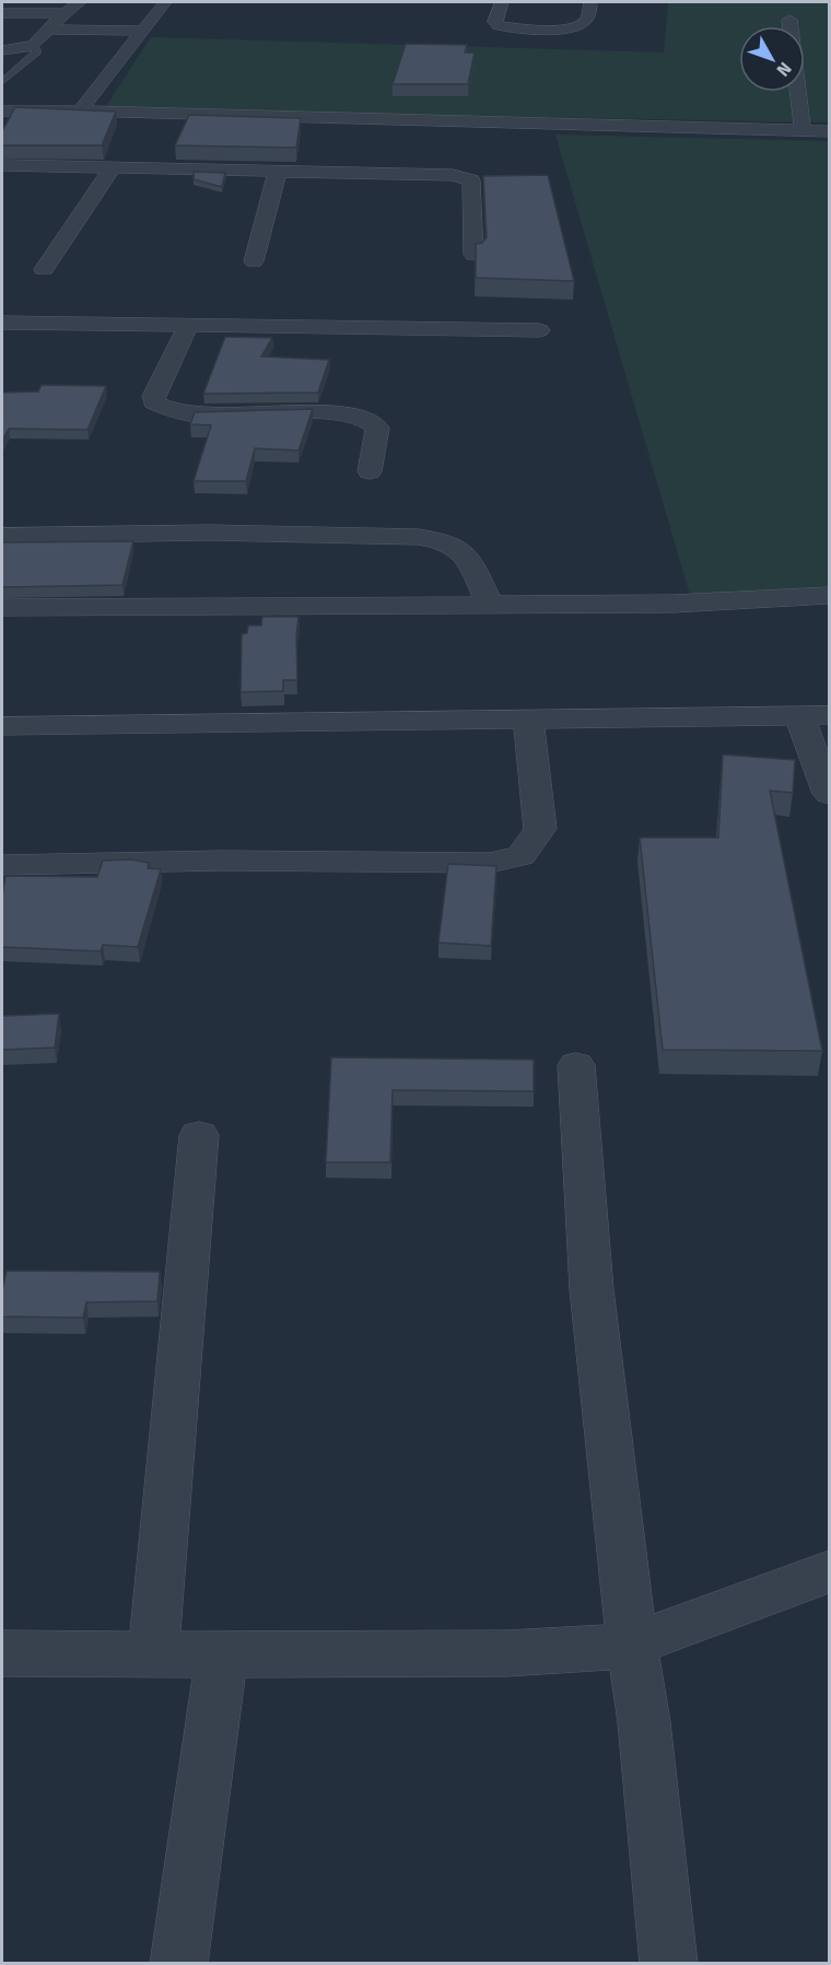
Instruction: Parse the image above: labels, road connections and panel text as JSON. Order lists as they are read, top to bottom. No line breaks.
{"north":"bottom right"}
